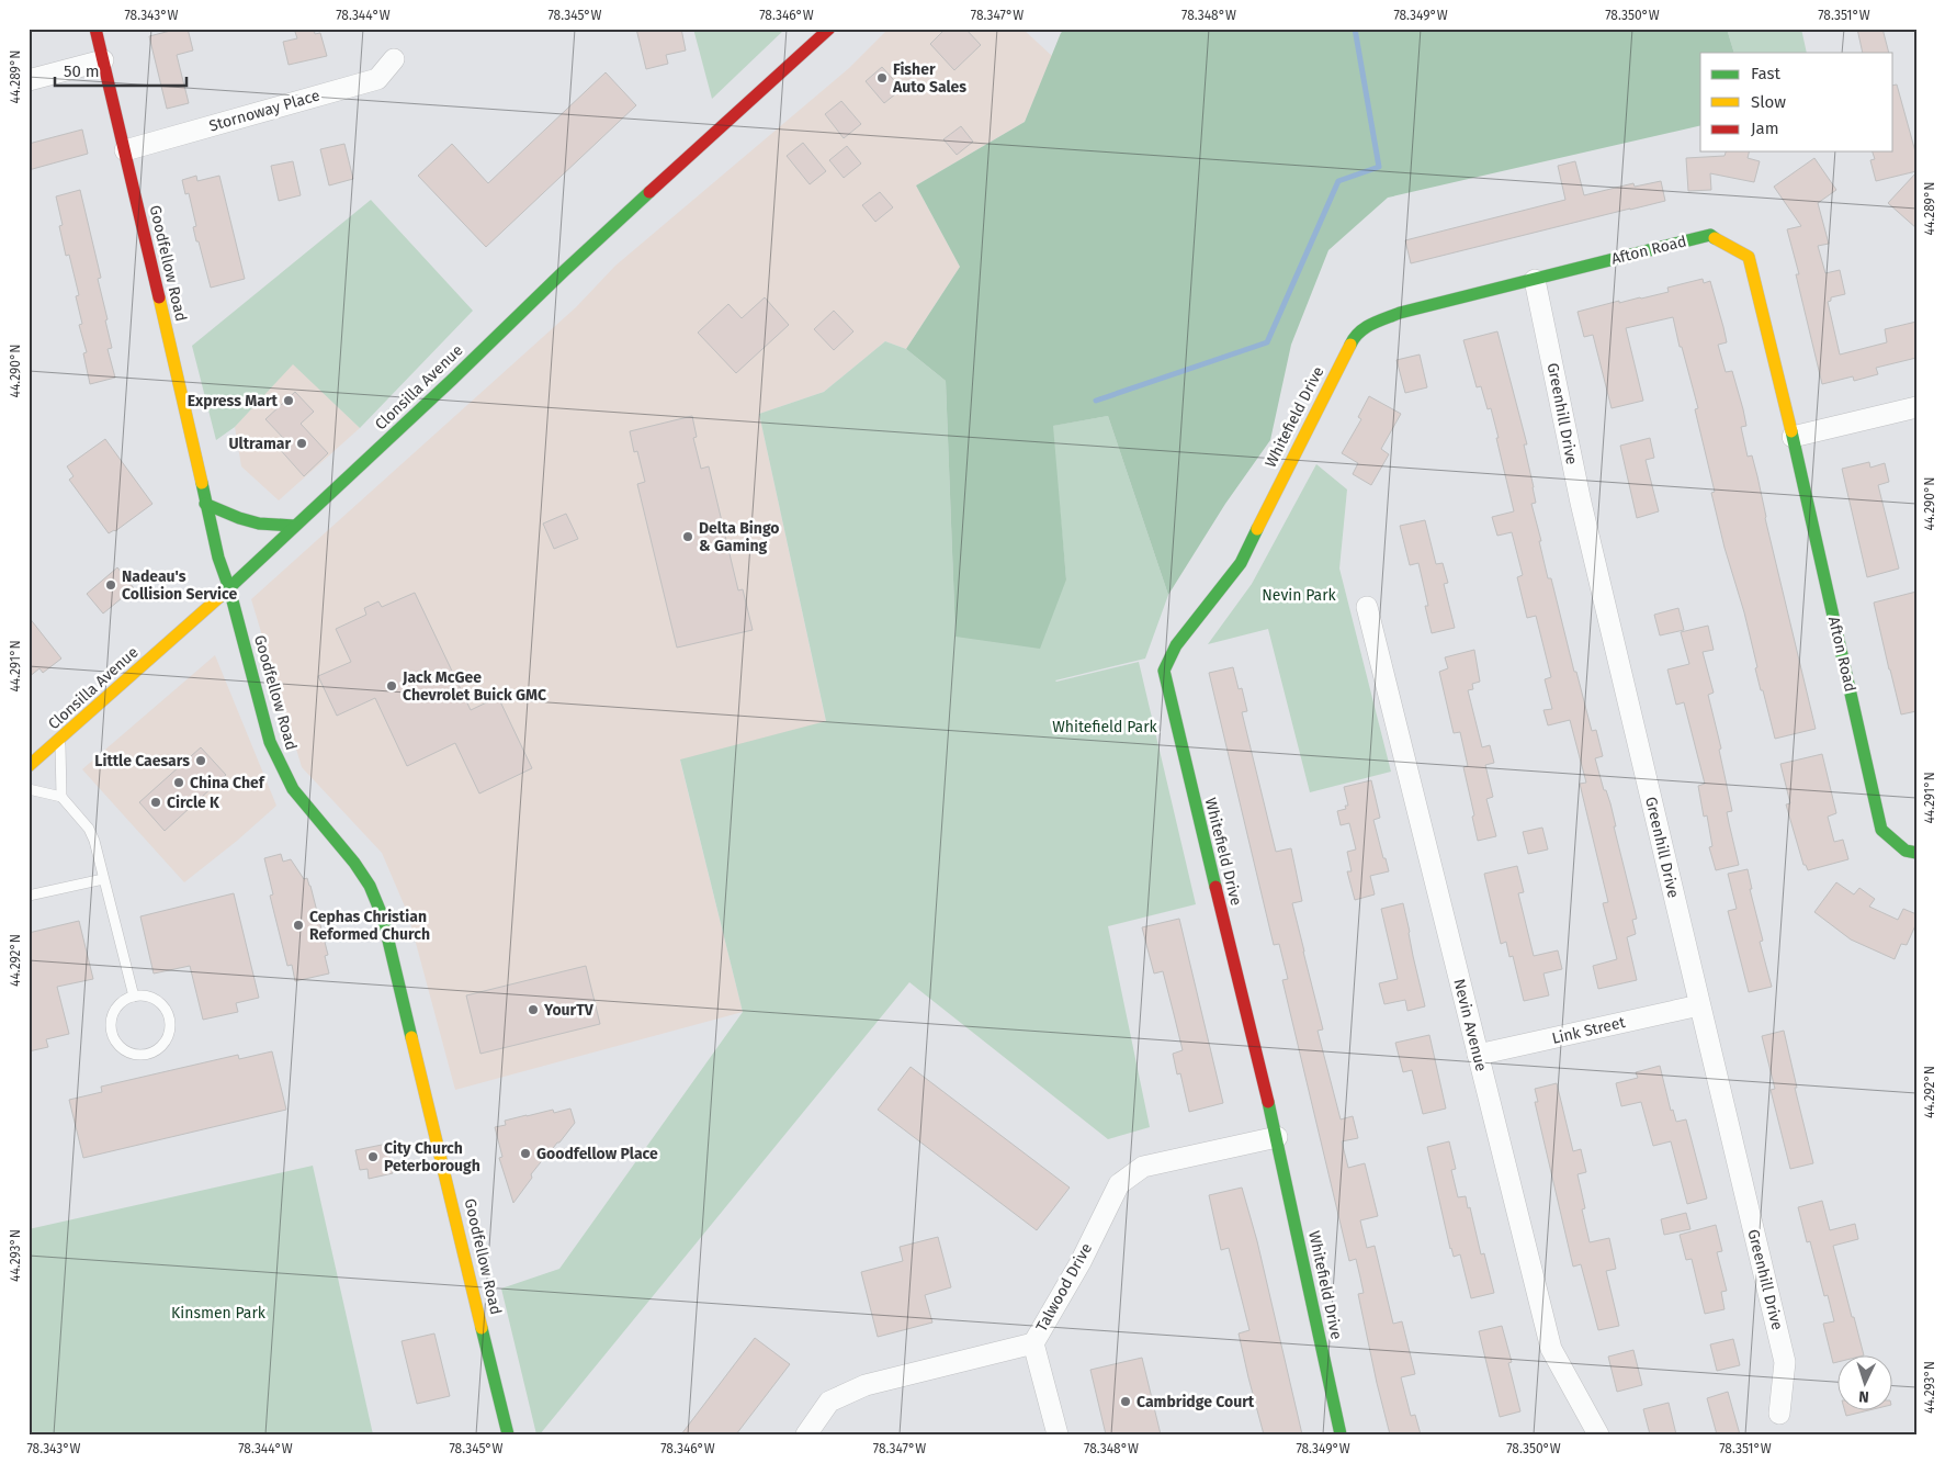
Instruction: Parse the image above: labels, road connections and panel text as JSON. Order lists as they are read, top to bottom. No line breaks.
{"streets":{"street":["Stornoway Place","Afton Road","Goodfellow Road","Clonsilla Avenue","Greenhill Drive","Whitefield Drive","Nevin Avenue","Link Street","Talwood Drive"]},"crossings":[["Stornoway Place","Goodfellow Road"],["Afton Road","Greenhill Drive"],["Afton Road","Whitefield Drive"],["Goodfellow Road","Clonsilla Avenue"],["Greenhill Drive","Link Street"],["Whitefield Drive","Talwood Drive"],["Nevin Avenue","Link Street"]],"parks":["Nevin Park","Whitefield Park","Kinsmen Park"],"places":["Fisher Auto Sales","Express Mart","Ultramar","Delta Bingo & Gaming","Nadeau's Collision Service","Jack McGee Chevrolet Buick GMC","Little Caesars","China Chef","Circle K","Cephas Christian Reformed Church","YourTV","Goodfellow Place","City Church Peterborough","Cambridge Court"],"legend":["Fast","Slow","Jam"],"scale_bar":"50 m","north":"bottom","coordinates":["78.343°W","78.344°W","78.345°W","78.346°W","78.347°W","78.348°W","78.349°W","78.350°W","78.351°W","44.289°N","44.290°N","44.291°N","44.292°N","44.293°N"]}
